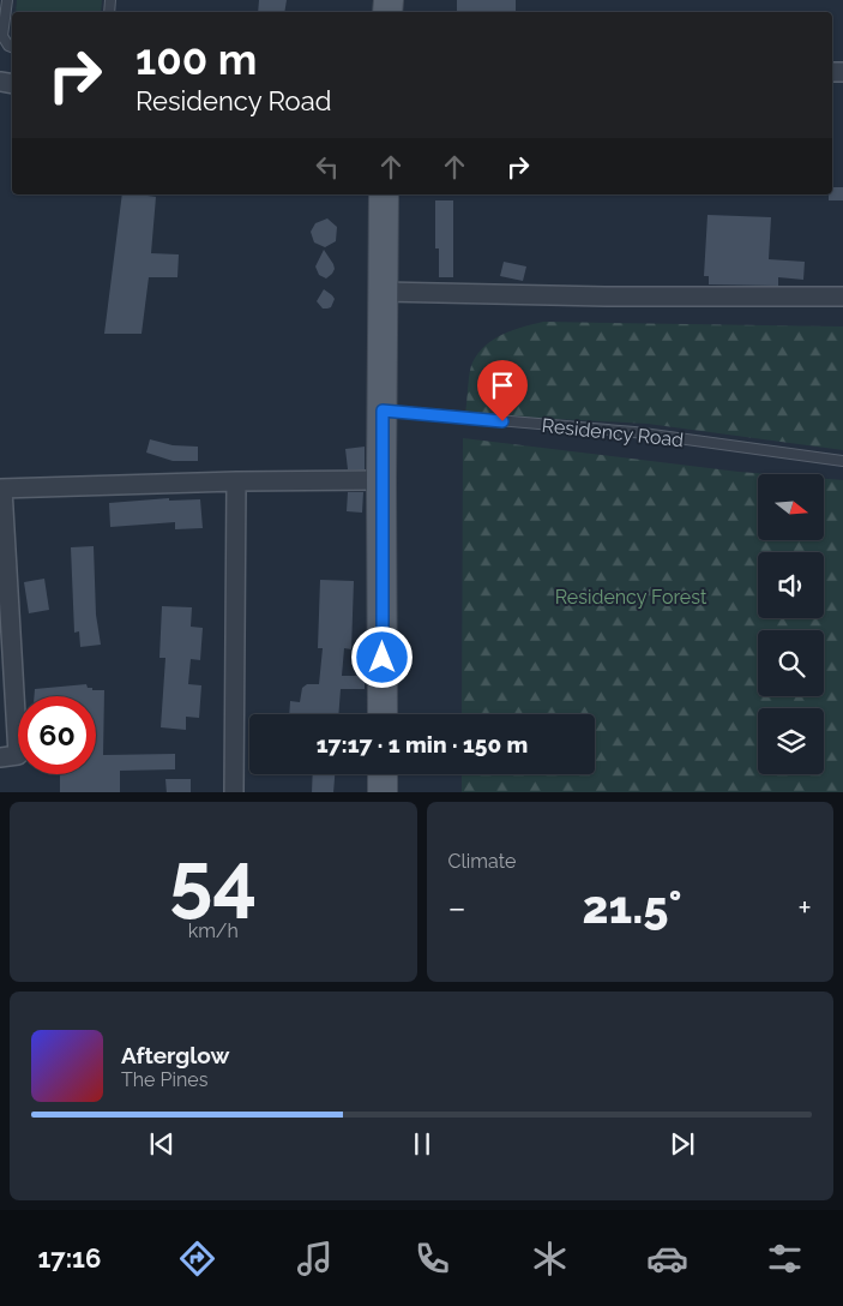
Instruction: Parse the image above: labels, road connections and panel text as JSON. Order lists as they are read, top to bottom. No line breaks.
{"streets":{"lane":["Residency Road"]},"parks":["Residency Forest"],"north":"right","page":{"turn":["100 m","Residency Road"],"limit":"60","trip":"17:17 · 1 min · 150 m","tile":[["54","km/h"],"Climate"],"heat":["−","21.5°","+"],"song":["Afterglow","The Pines"],"tabs":"17:16"}}
